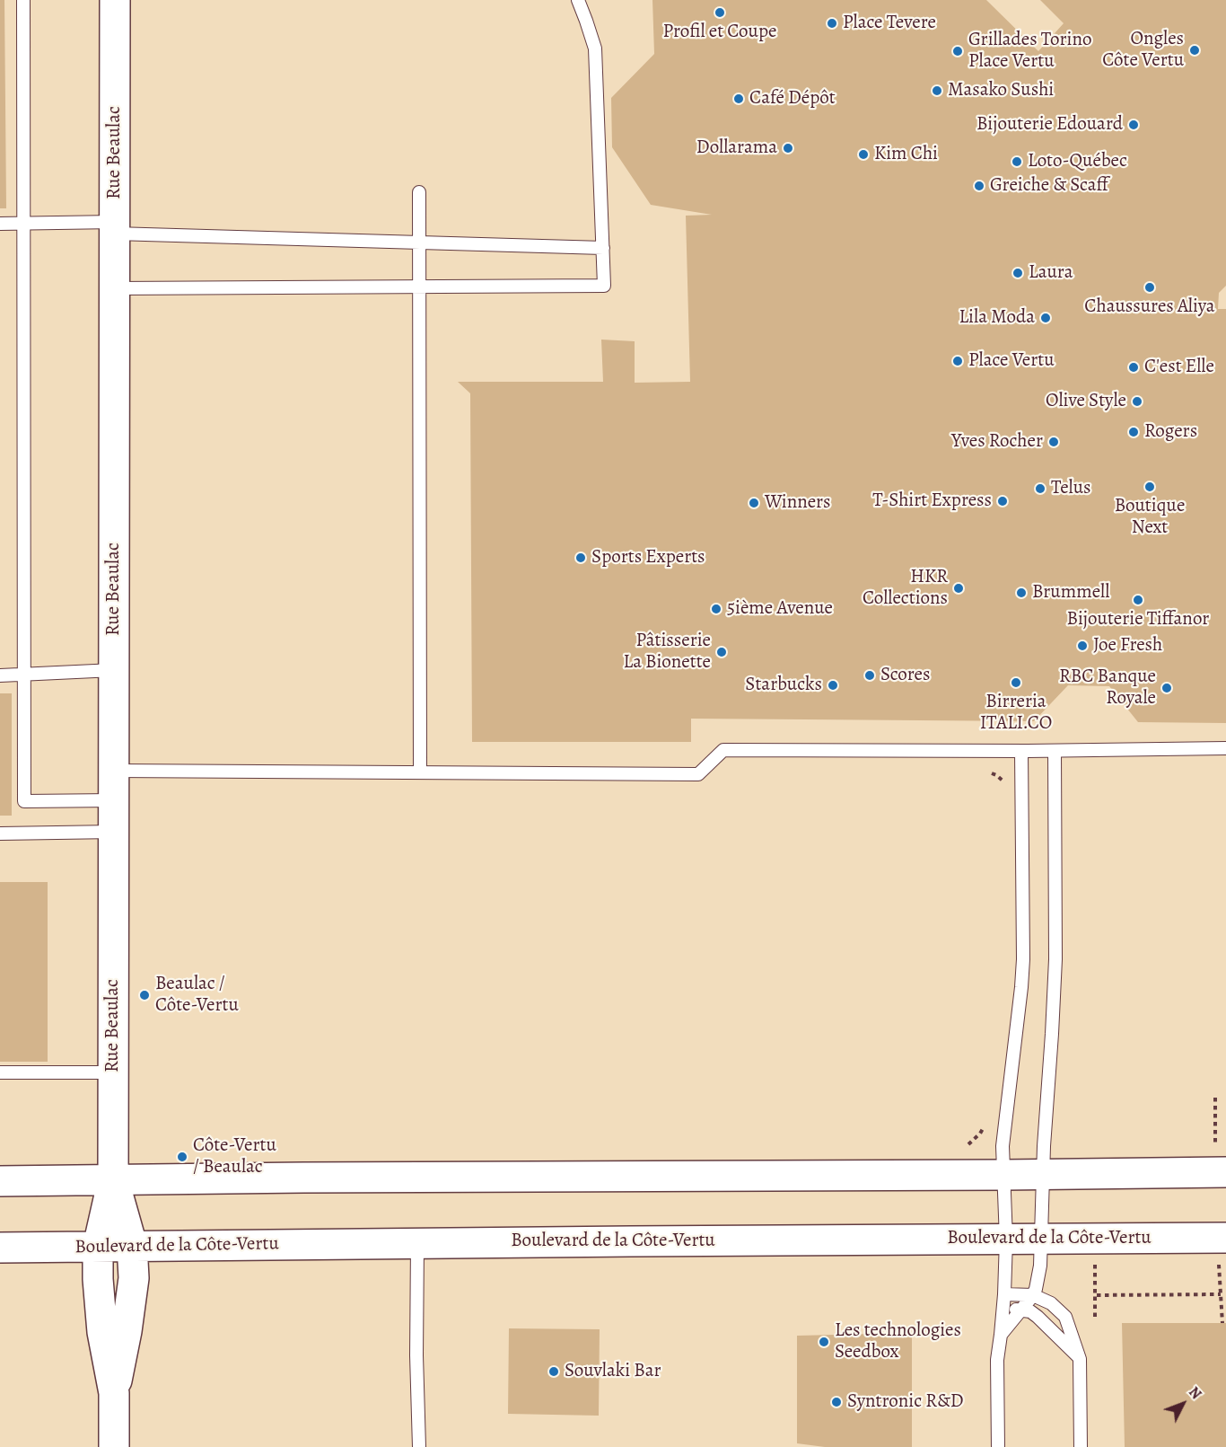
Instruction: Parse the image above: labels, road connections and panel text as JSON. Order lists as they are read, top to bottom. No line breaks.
{"streets":{"main road":["Rue Beaulac","Boulevard de la Côte-Vertu"]},"crossings":[["Rue Beaulac","Boulevard de la Côte-Vertu"]],"places":["Profil et Coupe","Place Tevere","Ongles Côte Vertu","Grillades Torino Place Vertu","Masako Sushi","Café Dépôt","Bijouterie Edouard","Dollarama","Kim Chi","Loto-Québec","Greiche & Scaff","Laura","Chaussures Aliya","Lila Moda","Place Vertu","C'est Elle","Olive Style","Rogers","Yves Rocher","Boutique Next","Telus","T-Shirt Express","Winners","Sports Experts","HKR Collections","Brummell","Bijouterie Tiffanor","5ième Avenue","Joe Fresh","Pâtisserie La Bionette","Scores","Birreria ITALI.CO","Starbucks","RBC Banque Royale","Beaulac / Côte-Vertu","Côte-Vertu / Beaulac","Les technologies Seedbox","Souvlaki Bar","Syntronic R&D"],"north":"top right"}
